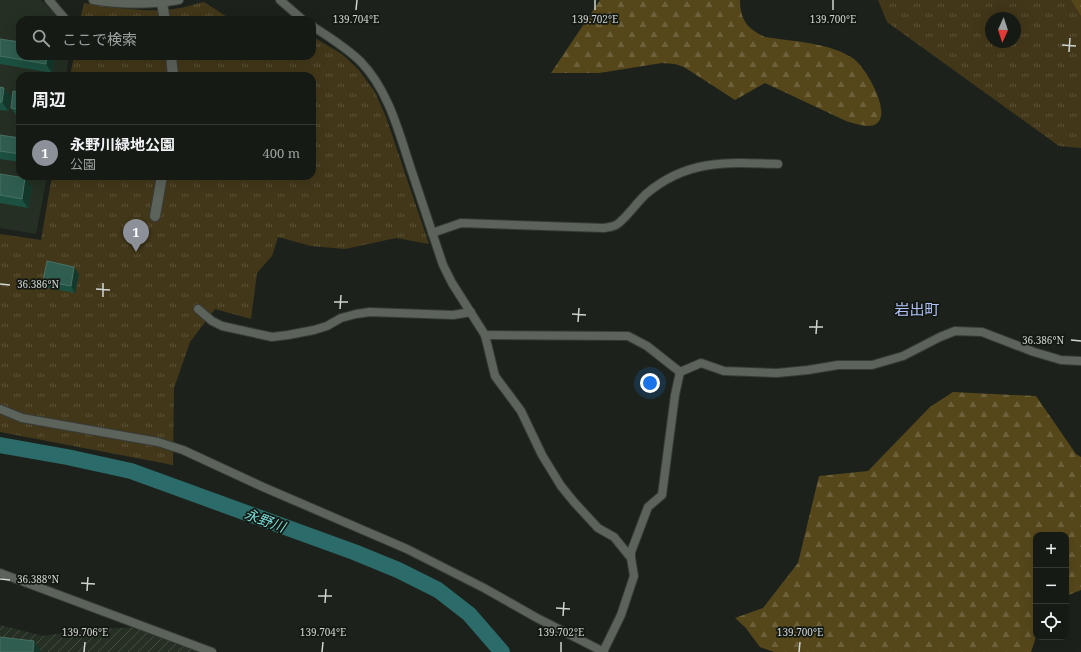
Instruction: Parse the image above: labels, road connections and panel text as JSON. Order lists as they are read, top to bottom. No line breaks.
{"districts":["岩出町"],"water":["永野川"],"north":"bottom","page":{"search":"ここで検索","heading":"周辺","list":[{"mark":"1","name":"永野川緑地公園","note":"公園","value":"400 m"}],"pins":"1","map_buttons":["+","−"]},"coordinates":["139.704°E","139.702°E","139.700°E","36.386°N","36.388°N","139.706°E"]}
